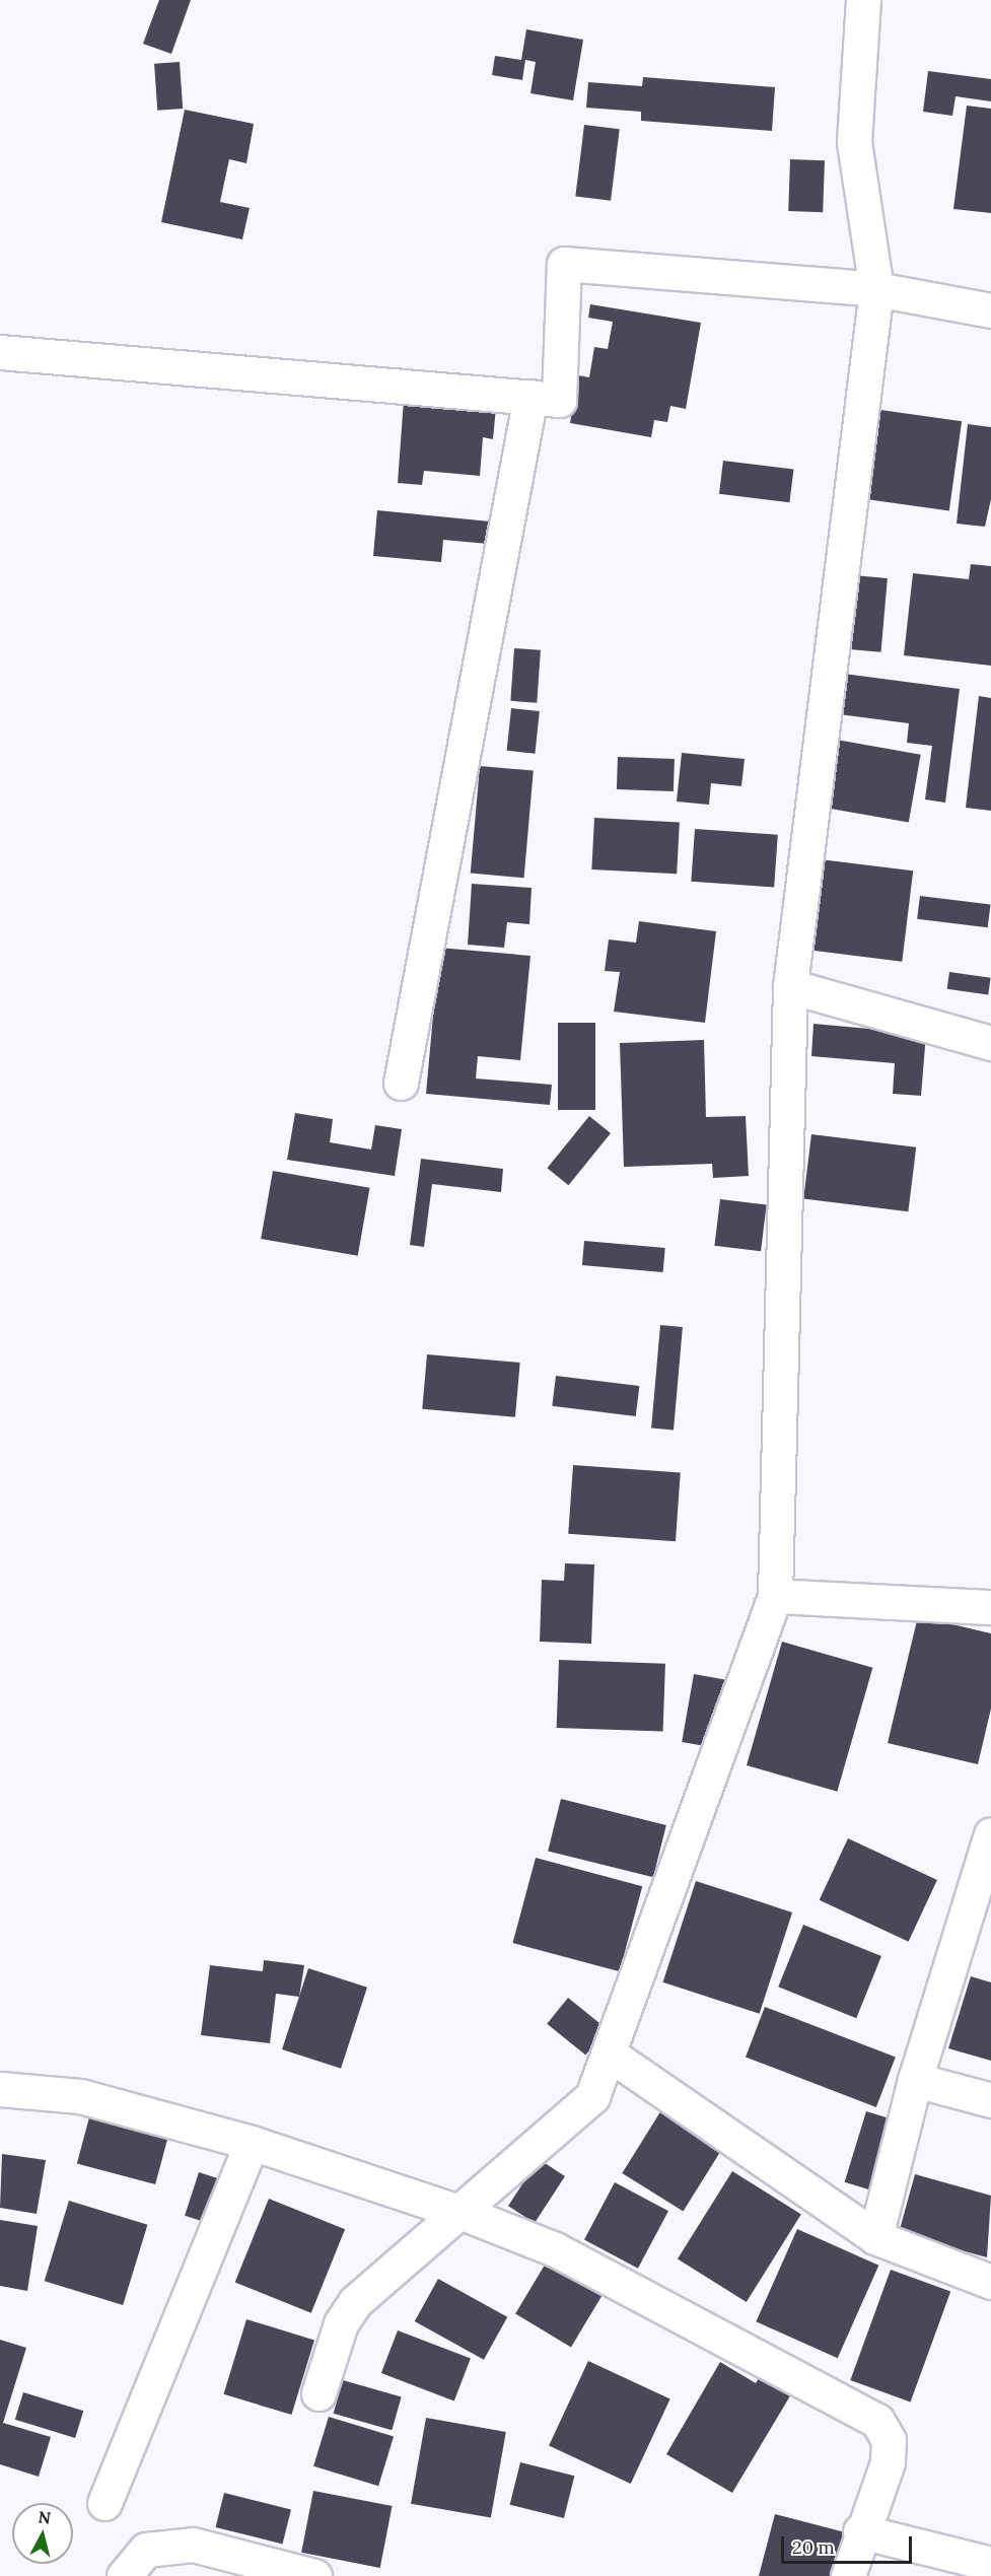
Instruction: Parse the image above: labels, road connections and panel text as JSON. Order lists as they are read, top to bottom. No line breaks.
{"scale_bar":"20 m","north":"top"}
